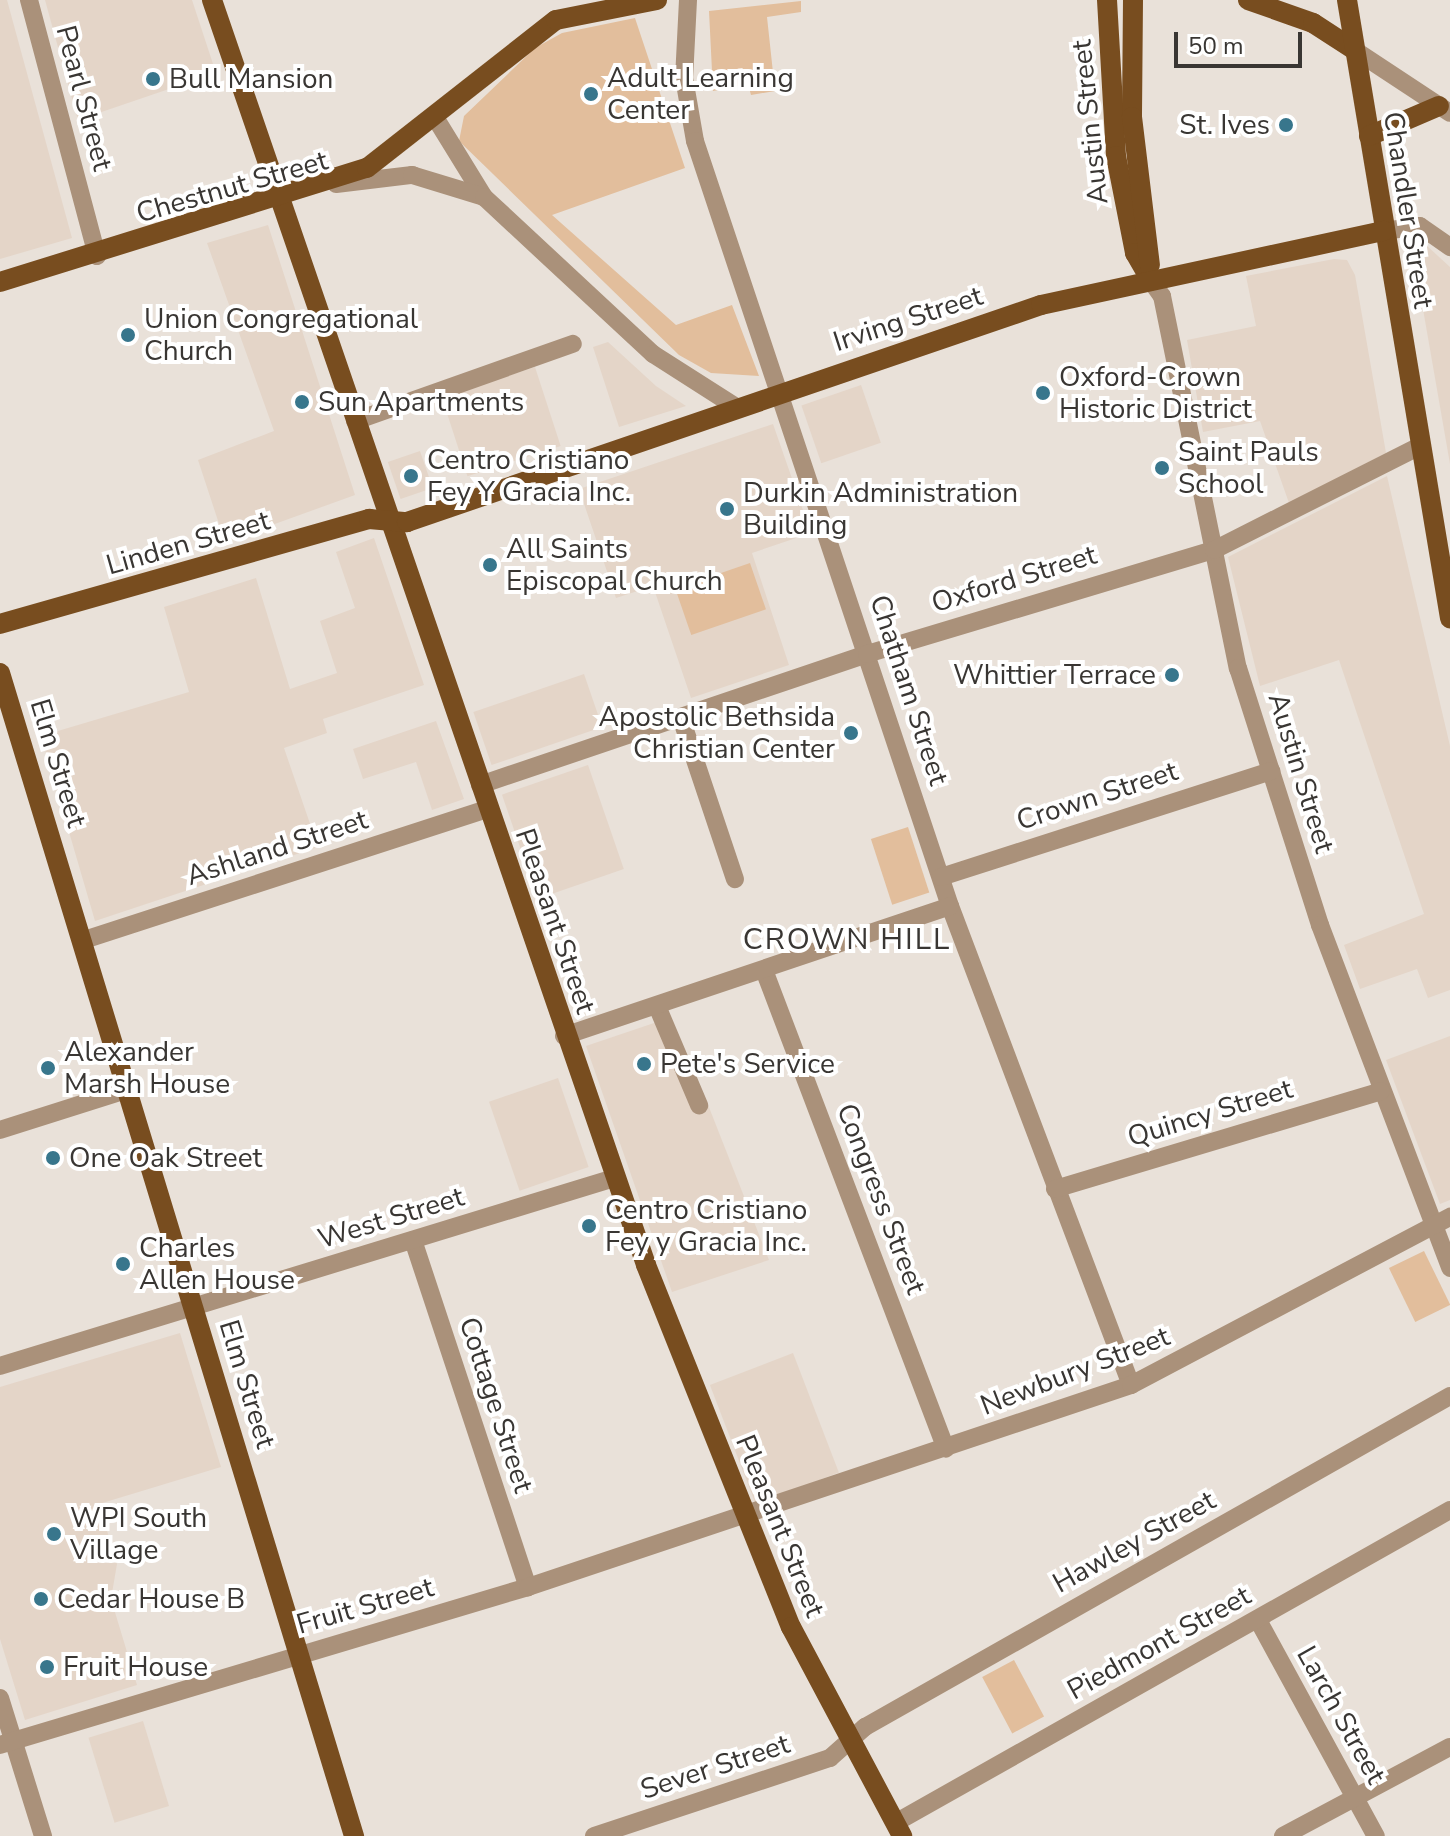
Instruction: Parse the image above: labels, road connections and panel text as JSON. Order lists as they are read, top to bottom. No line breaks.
{"streets":{"main road":["Austin Street","Chestnut Street","Chandler Street","Irving Street","Linden Street","Elm Street","Pleasant Street"],"street":["Pearl Street","Oxford Street","Chatham Street","Crown Street","Ashland Street","Quincy Street","Congress Street","West Street","Newbury Street","Cottage Street","Hawley Street","Fruit Street","Piedmont Street","Larch Street","Sever Street"]},"crossings":[["Pearl Street","Chestnut Street"],["Austin Street","Irving Street"],["Austin Street","Oxford Street"],["Austin Street","Crown Street"],["Austin Street","Quincy Street"],["Austin Street","Newbury Street"],["Chestnut Street","Irving Street"],["Chestnut Street","Pleasant Street"],["Chandler Street","Irving Street"],["Chandler Street","Oxford Street"],["Irving Street","Linden Street"],["Irving Street","Chatham Street"],["Irving Street","Pleasant Street"],["Linden Street","Pleasant Street"],["Oxford Street","Chatham Street"],["Oxford Street","Pleasant Street"],["Chatham Street","Crown Street"],["Chatham Street","Quincy Street"],["Chatham Street","Newbury Street"],["Elm Street","Ashland Street"],["Elm Street","West Street"],["Elm Street","Fruit Street"],["Ashland Street","Pleasant Street"],["Pleasant Street","West Street"],["Pleasant Street","Newbury Street"],["Pleasant Street","Hawley Street"],["Pleasant Street","Fruit Street"],["Pleasant Street","Piedmont Street"],["Pleasant Street","Sever Street"],["Congress Street","Newbury Street"],["West Street","Cottage Street"],["Newbury Street","Fruit Street"],["Cottage Street","Fruit Street"],["Hawley Street","Sever Street"],["Piedmont Street","Larch Street"]],"districts":["CROWN HILL"],"places":["Bull Mansion","Adult Learning Center","St. Ives","Union Congregational Church","Oxford-Crown Historic District","Sun Apartments","Saint Pauls School","Centro Cristiano Fey Y Gracia Inc.","Durkin Administration Building","All Saints Episcopal Church","Whittier Terrace","Apostolic Bethsida Christian Center","Pete's Service","Alexander Marsh House","One Oak Street","Centro Cristiano Fey y Gracia Inc.","Charles Allen House","WPI South Village","Cedar House B","Fruit House"],"scale_bar":"50 m"}
